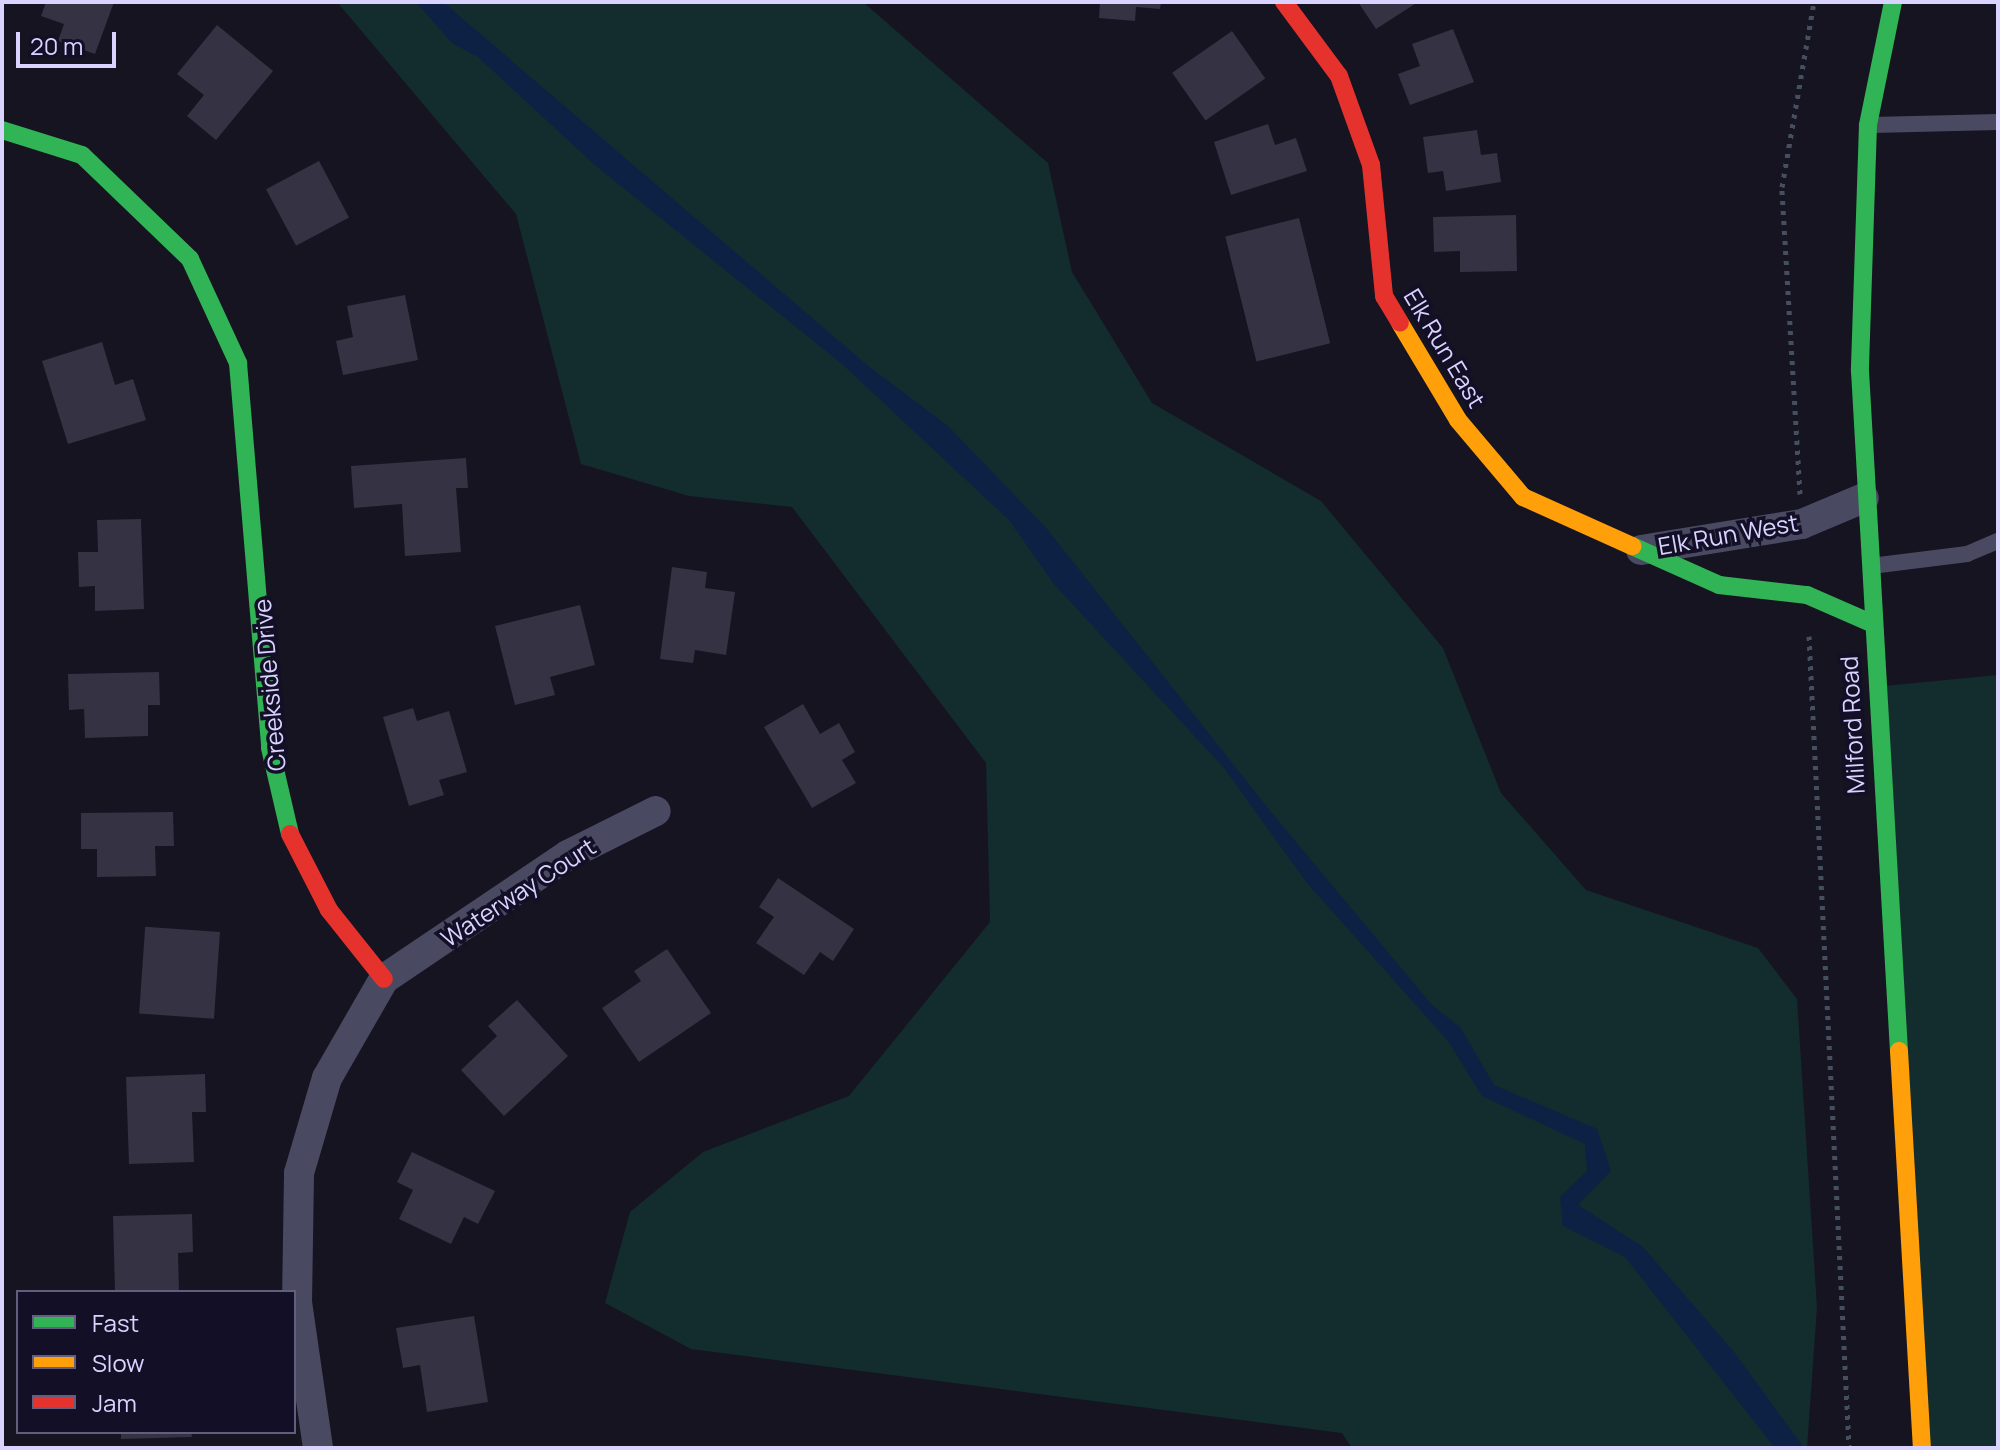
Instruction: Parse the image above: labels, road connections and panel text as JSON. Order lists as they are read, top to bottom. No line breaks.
{"streets":{"street":["Elk Run East","Elk Run West","Creekside Drive","Milford Road","Waterway Court"]},"crossings":[["Elk Run East","Elk Run West"],["Elk Run West","Milford Road"],["Creekside Drive","Waterway Court"]],"legend":["Fast","Slow","Jam"],"scale_bar":"20 m"}
